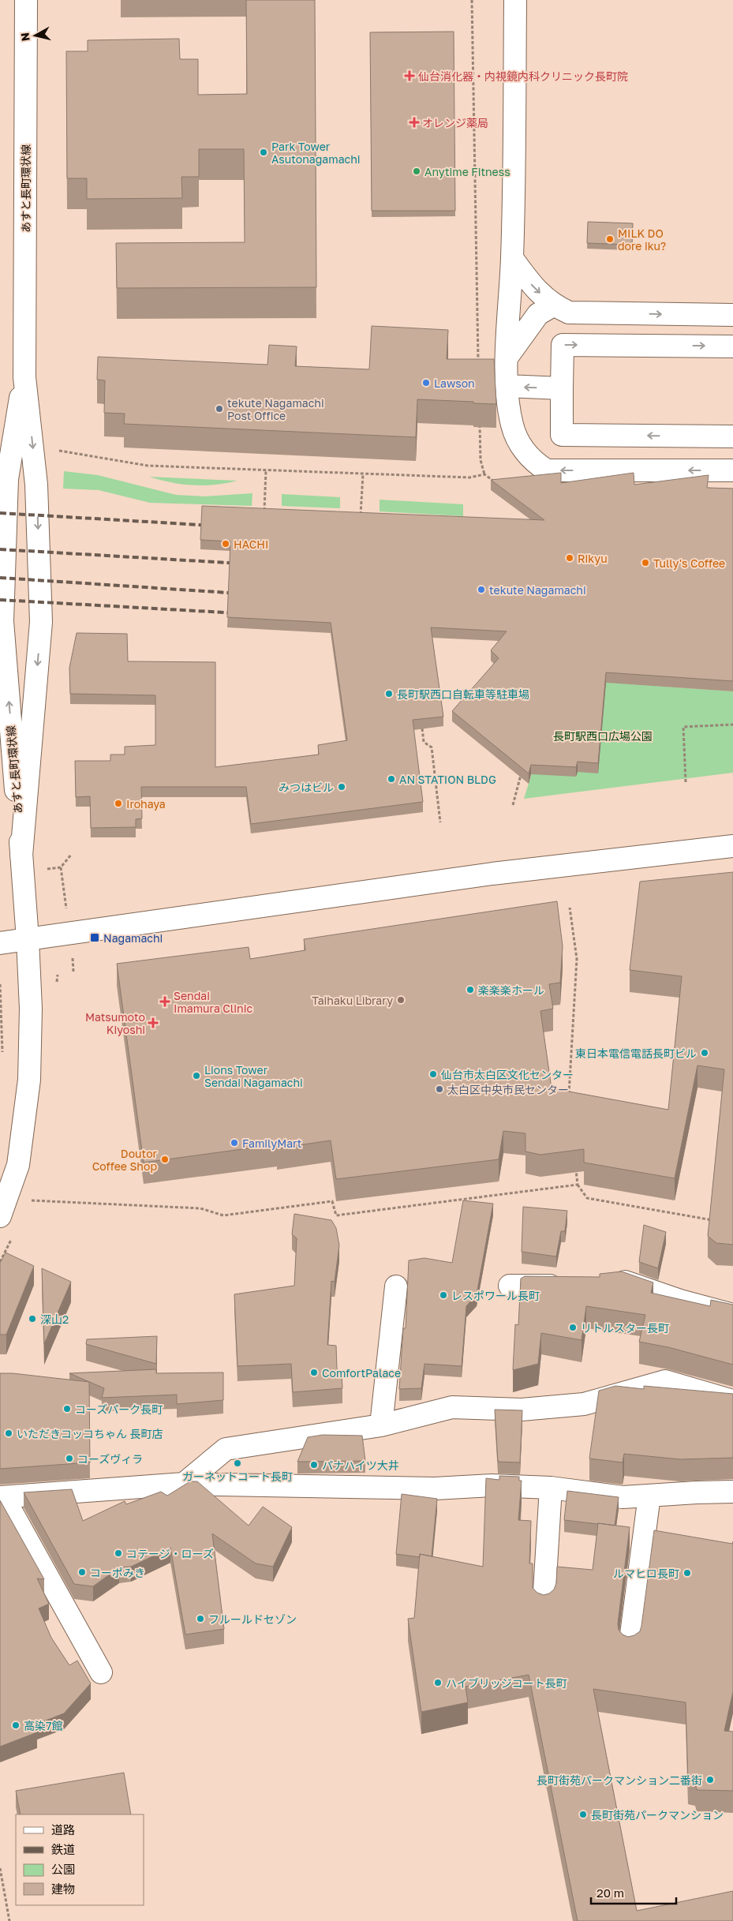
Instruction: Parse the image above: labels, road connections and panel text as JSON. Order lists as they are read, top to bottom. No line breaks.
{"streets":{"street":["あすと長町環状線"]},"parks":["長町駅西口広場公園"],"places":{"health":["仙台消化器・内視鏡内科クリニック長町院","オレンジ薬局","Sendai Imamura Clinic","Matsumoto Kiyoshi"],"other":["Park Tower Asutonagamachi","Anytime Fitness","MILK DO dore iku?","Lawson","tekute Nagamachi Post Office","HACHI","Rikyu","Tully's Coffee","tekute Nagamachi","長町駅西口自転車等駐車場","AN STATION BLDG","みつはビル","Irohaya","楽楽楽ホール","Taihaku Library","東日本電信電話長町ビル","仙台市太白区文化センター","Lions Tower Sendai Nagamachi","太白区中央市民センター","FamilyMart","Doutor Coffee Shop","レスポワール長町","深山2","リトルスター長町","ComfortPalace","コーズパーク長町","いただきコッコちゃん 長町店","コーズヴィラ","ガーネットコート長町","パナハイツ大井","コテージ・ローズ","コーポみき","ルマヒロ長町","フルールドセゾン","ハイブリッジコート長町","高染7館","長町街苑パークマンション二番街","長町街苑パークマンション"],"transit":["Nagamachi"]},"legend":["道路","鉄道","公園","建物"],"scale_bar":"20 m","north":"left"}
